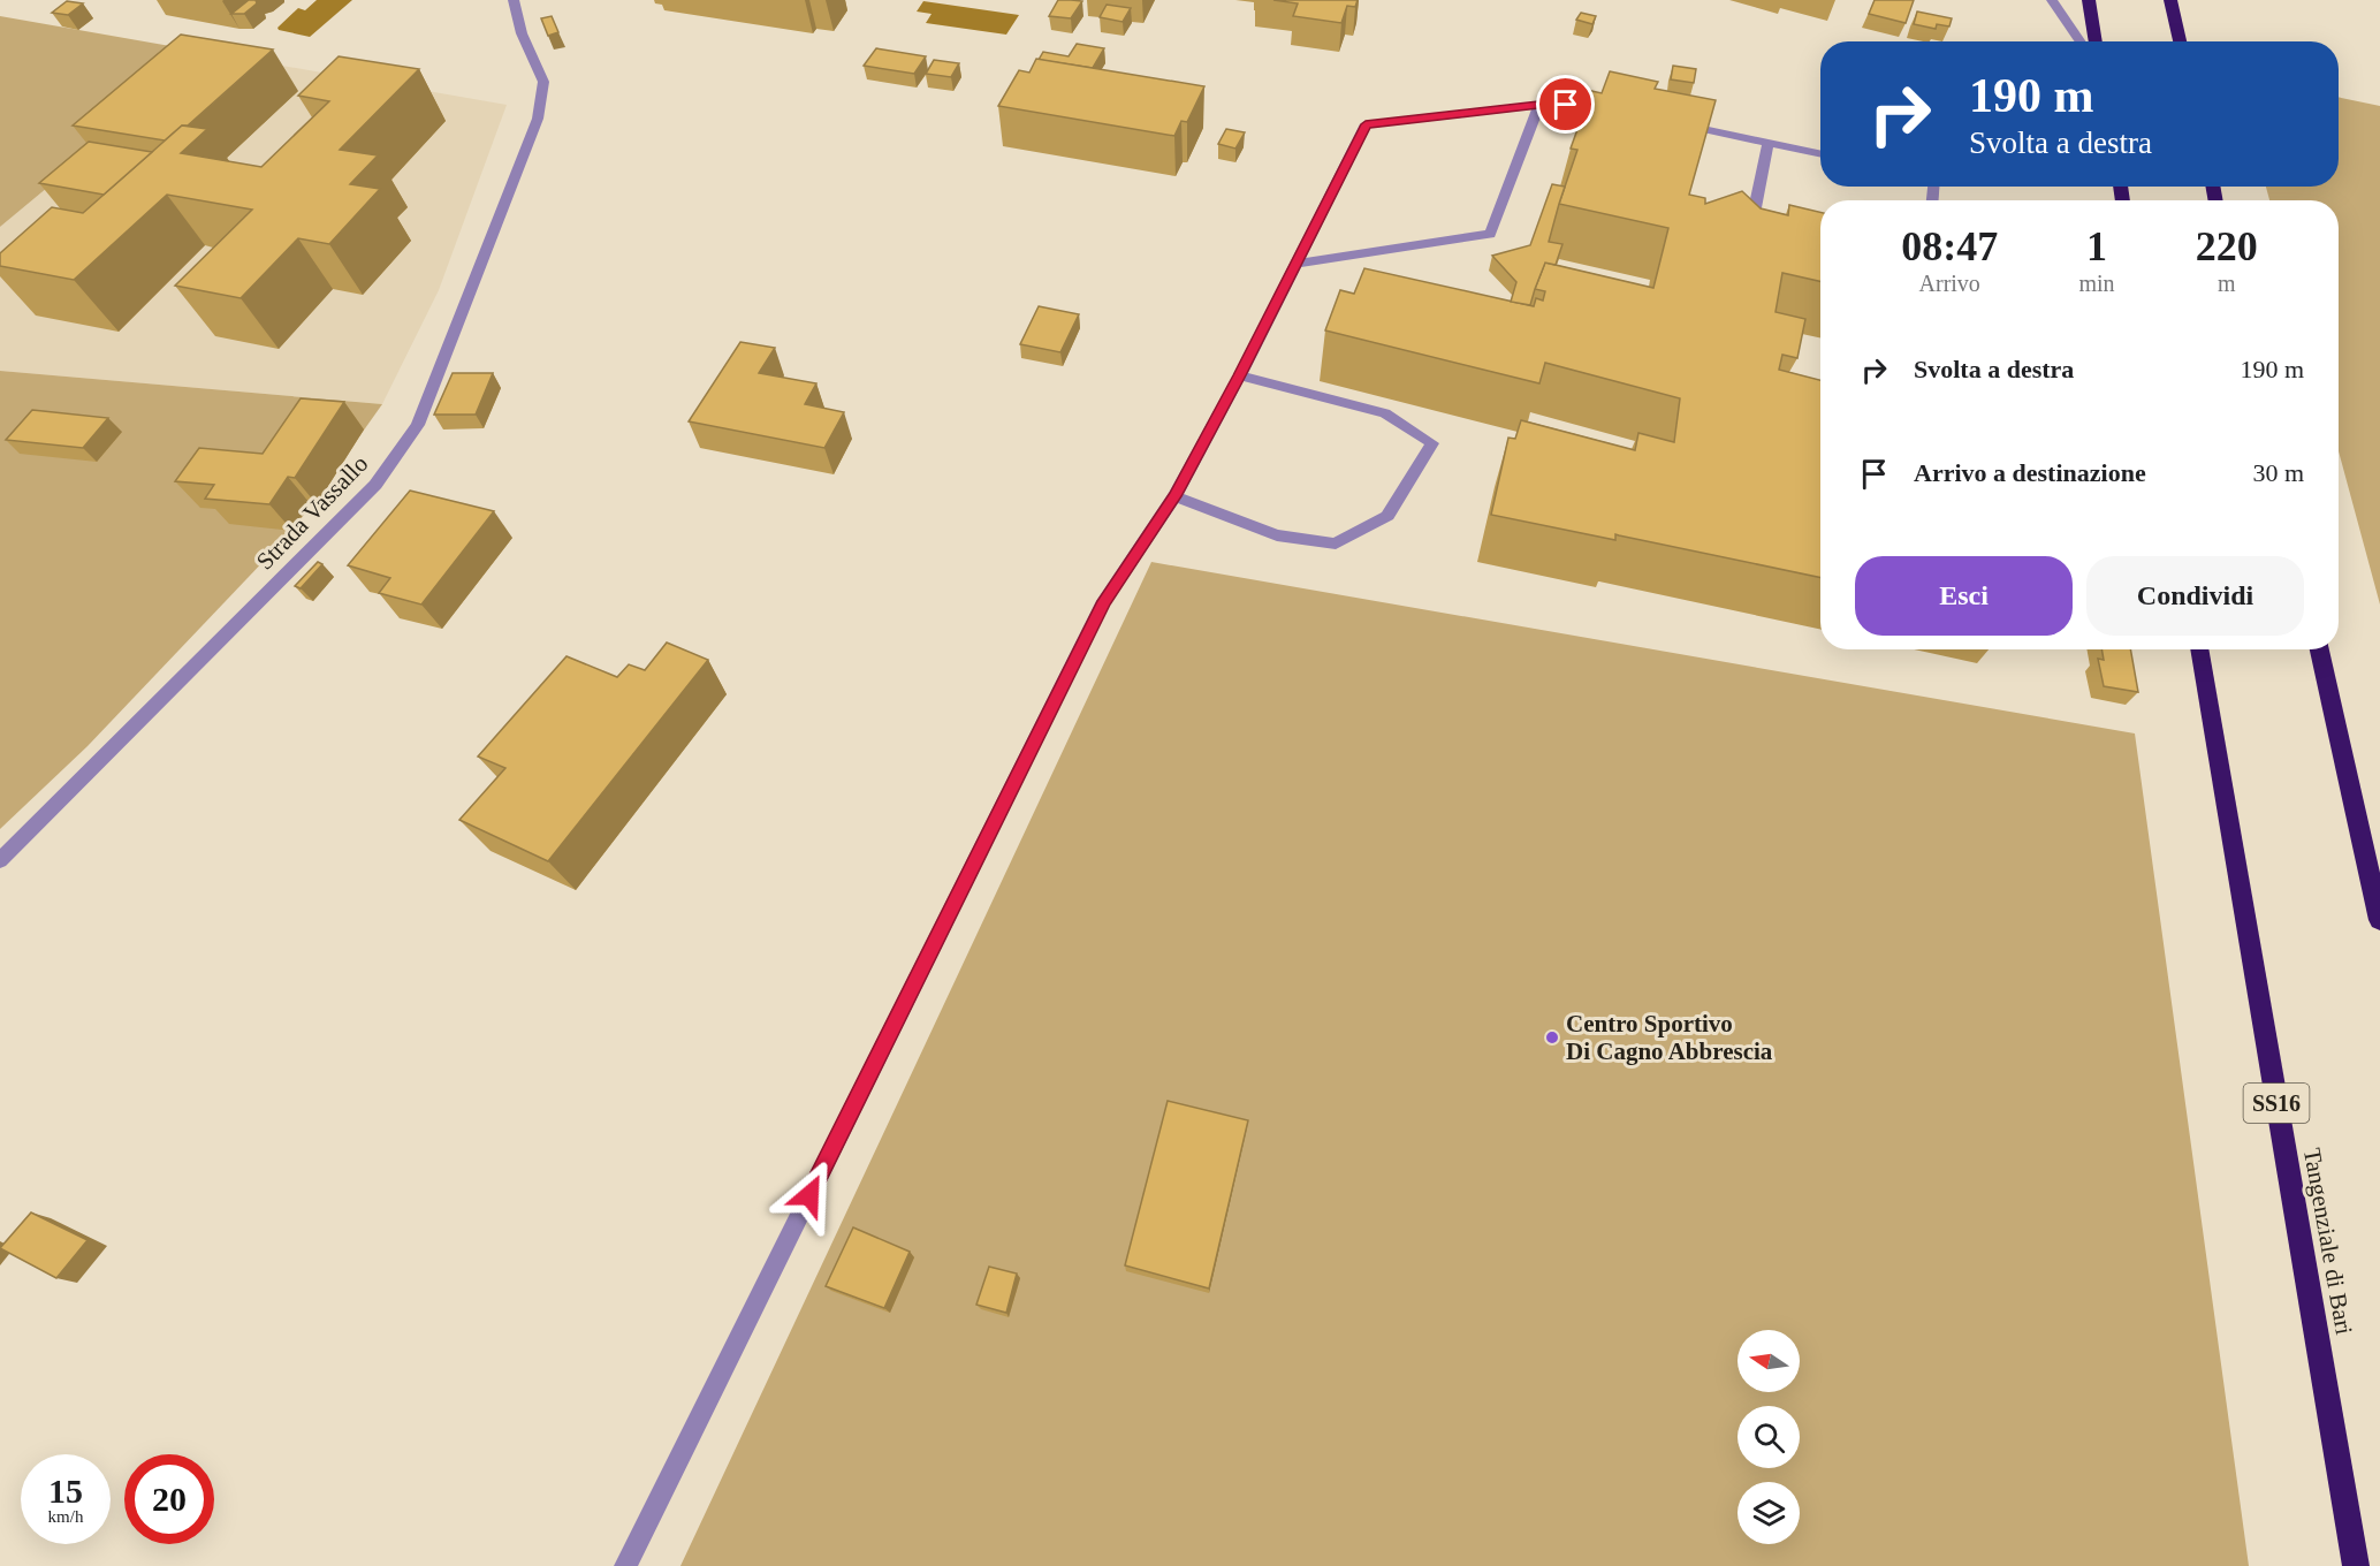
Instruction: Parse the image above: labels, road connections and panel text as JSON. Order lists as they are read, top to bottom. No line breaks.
{"streets":{"highway":["SS16","Tangenziale di Bari"],"street":["Strada Vassallo"]},"places":["Centro Sportivo Di Cagno Abbrescia"],"north":"left","page":{"turn":["190 m","Svolta a destra"],"eta":["08:47","Arrivo","1","min","220","m"],"list":[{"name":"Svolta a destra","value":"190 m"},{"name":"Arrivo a destinazione","value":"30 m"}],"buttons":["Esci","Condividi"],"speed":"15 km/h","limit":"20"}}
